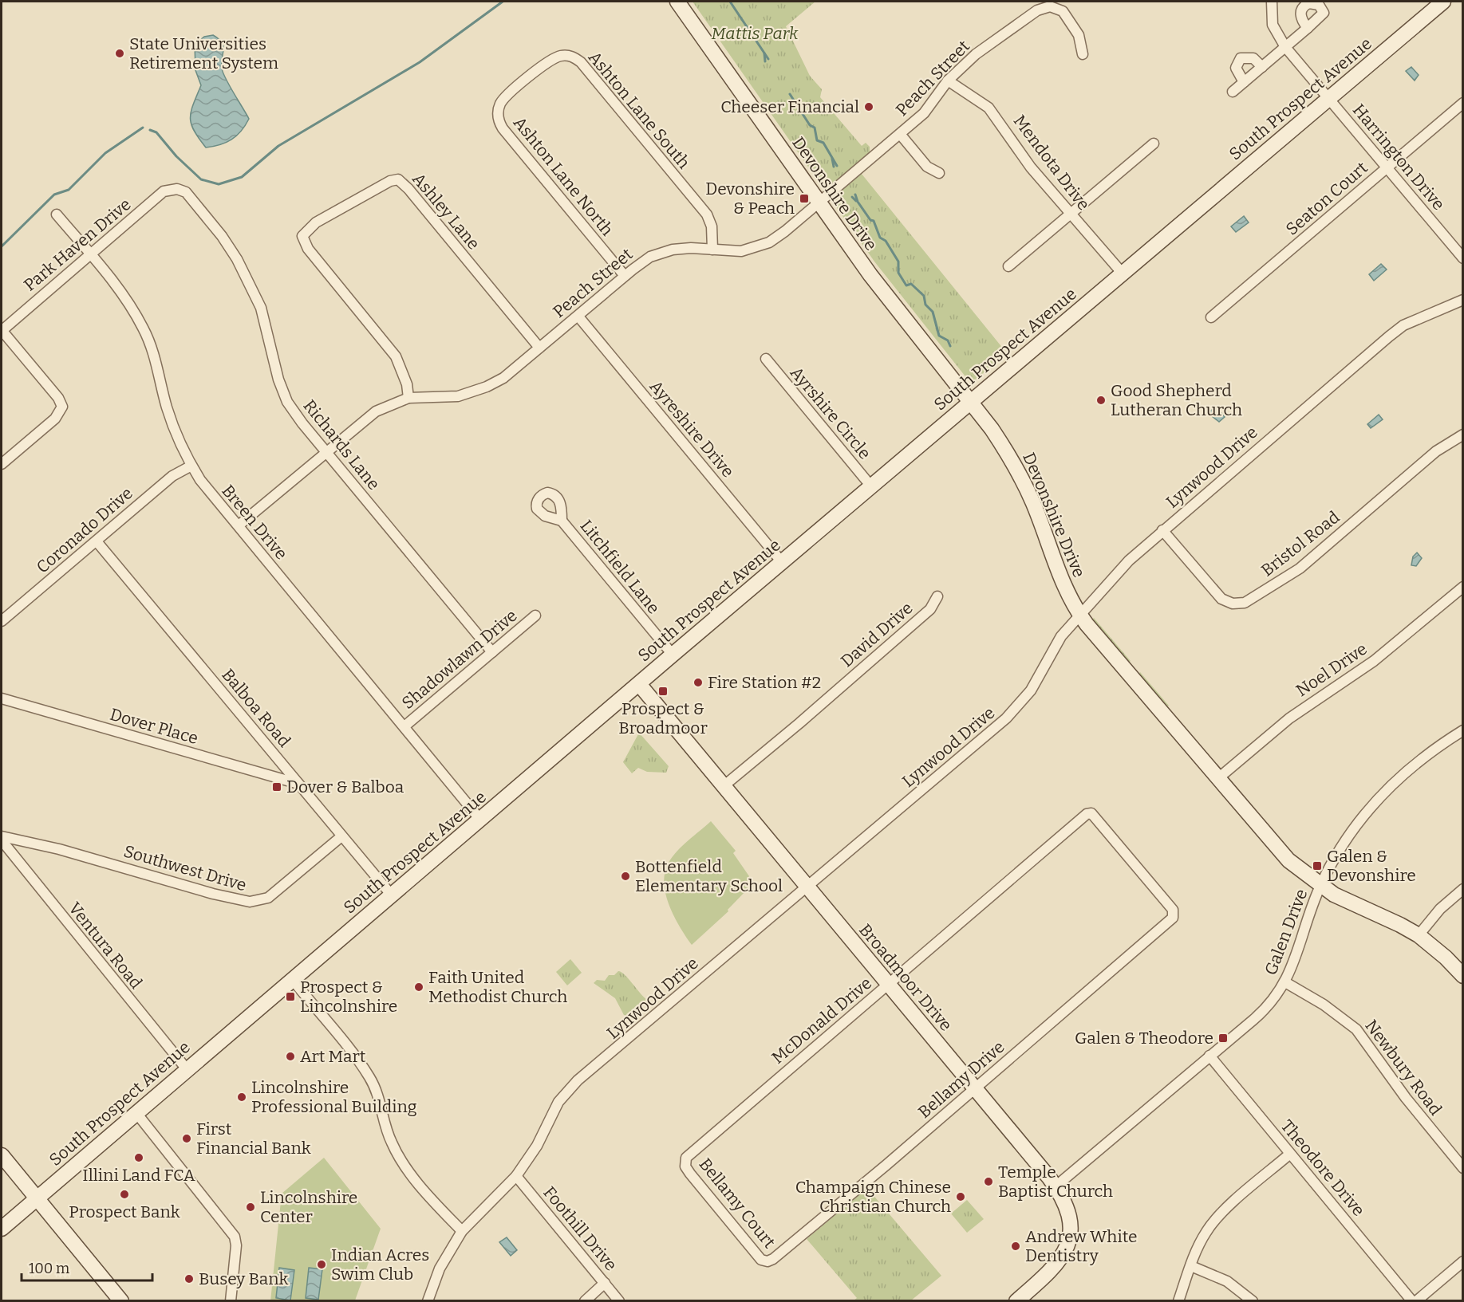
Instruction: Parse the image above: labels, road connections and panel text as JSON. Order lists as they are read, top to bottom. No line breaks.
{"streets":{"main road":["South Prospect Avenue","Devonshire Drive","Broadmoor Drive"],"street":["Peach Street","Ashton Lane South","Harrington Drive","Mendota Drive","Ashton Lane North","Seaton Court","Ashley Lane","Park Haven Drive","Ayrshire Circle","Ayreshire Drive","Richards Lane","Lynwood Drive","Breen Drive","Coronado Drive","Bristol Road","Litchfield Lane","David Drive","Shadowlawn Drive","Noel Drive","Balboa Road","Dover Place","Southwest Drive","Galen Drive","Ventura Road","McDonald Drive","Newbury Road","Bellamy Drive","Theodore Drive","Bellamy Court","Foothill Drive"]},"crossings":[["Peach Street","Ashton Lane South"],["Peach Street","Mendota Drive"],["Peach Street","Ashton Lane North"],["Peach Street","Devonshire Drive"],["Peach Street","Ashley Lane"],["Peach Street","Ayreshire Drive"],["Peach Street","Richards Lane"],["Peach Street","Breen Drive"],["South Prospect Avenue","Harrington Drive"],["South Prospect Avenue","Mendota Drive"],["South Prospect Avenue","Devonshire Drive"],["South Prospect Avenue","Ayrshire Circle"],["South Prospect Avenue","Ayreshire Drive"],["South Prospect Avenue","Breen Drive"],["South Prospect Avenue","Litchfield Lane"],["South Prospect Avenue","Balboa Road"],["South Prospect Avenue","Ventura Road"],["South Prospect Avenue","Broadmoor Drive"],["Ashton Lane South","Ashton Lane North"],["Harrington Drive","Seaton Court"],["Devonshire Drive","Lynwood Drive"],["Devonshire Drive","Noel Drive"],["Devonshire Drive","Galen Drive"],["Park Haven Drive","Richards Lane"],["Park Haven Drive","Breen Drive"],["Richards Lane","Shadowlawn Drive"],["Lynwood Drive","Bristol Road"],["Lynwood Drive","Broadmoor Drive"],["Lynwood Drive","Foothill Drive"],["Breen Drive","Coronado Drive"],["Breen Drive","Shadowlawn Drive"],["Coronado Drive","Balboa Road"],["David Drive","Broadmoor Drive"],["Balboa Road","Dover Place"],["Balboa Road","Southwest Drive"],["Galen Drive","Broadmoor Drive"],["Galen Drive","Newbury Road"],["Galen Drive","Theodore Drive"],["Broadmoor Drive","McDonald Drive"],["Broadmoor Drive","Bellamy Drive"],["McDonald Drive","Bellamy Drive"],["McDonald Drive","Bellamy Court"],["Bellamy Drive","Bellamy Court"]],"parks":["Mattis Park"],"places":{"other":["State Universities Retirement System","Cheeser Financial","Good Shepherd Lutheran Church","Fire Station #2","Bottenfield Elementary School","Faith United Methodist Church","Art Mart","Lincolnshire Professional Building","First Financial Bank","Illini Land FCA","Temple Baptist Church","Prospect Bank","Champaign Chinese Christian Church","Lincolnshire Center","Andrew White Dentistry","Indian Acres Swim Club","Busey Bank"],"transit":["Devonshire & Peach","Prospect & Broadmoor","Dover & Balboa","Galen & Devonshire","Prospect & Lincolnshire","Galen & Theodore"]},"scale_bar":"100 m"}
